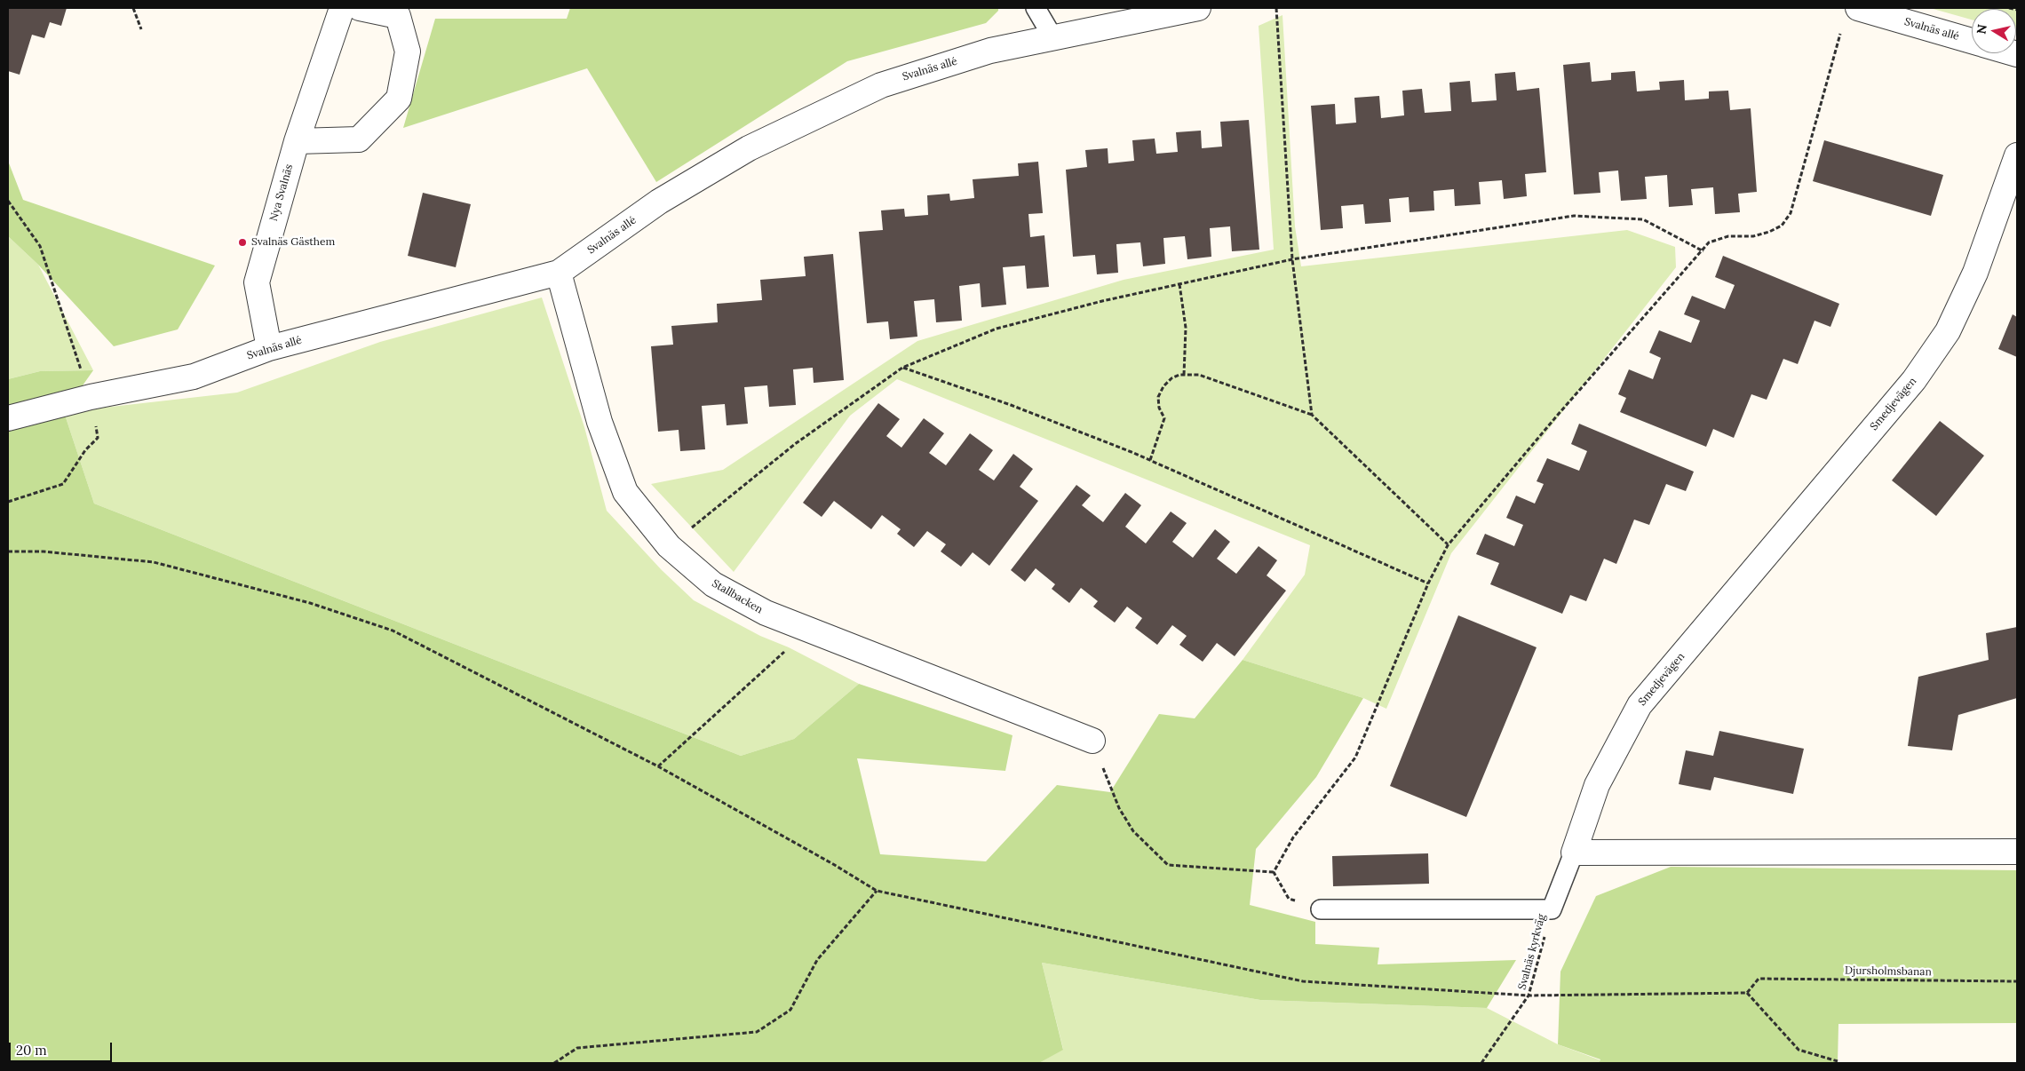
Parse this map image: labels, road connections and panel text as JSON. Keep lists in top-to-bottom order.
{
  "streets": {
    "street": [
      "Svalnäs allé",
      "Nya Svalnäs",
      "Smedjevägen",
      "Stallbacken"
    ],
    "path": ["Svalnäs kyrkväg", "Djursholmsbanan"]
  },
  "crossings": [
    ["Svalnäs allé", "Nya Svalnäs"],
    ["Svalnäs allé", "Stallbacken"]
  ],
  "places": ["Svalnäs Gästhem"],
  "scale_bar": "20 m",
  "north": "left"
}
